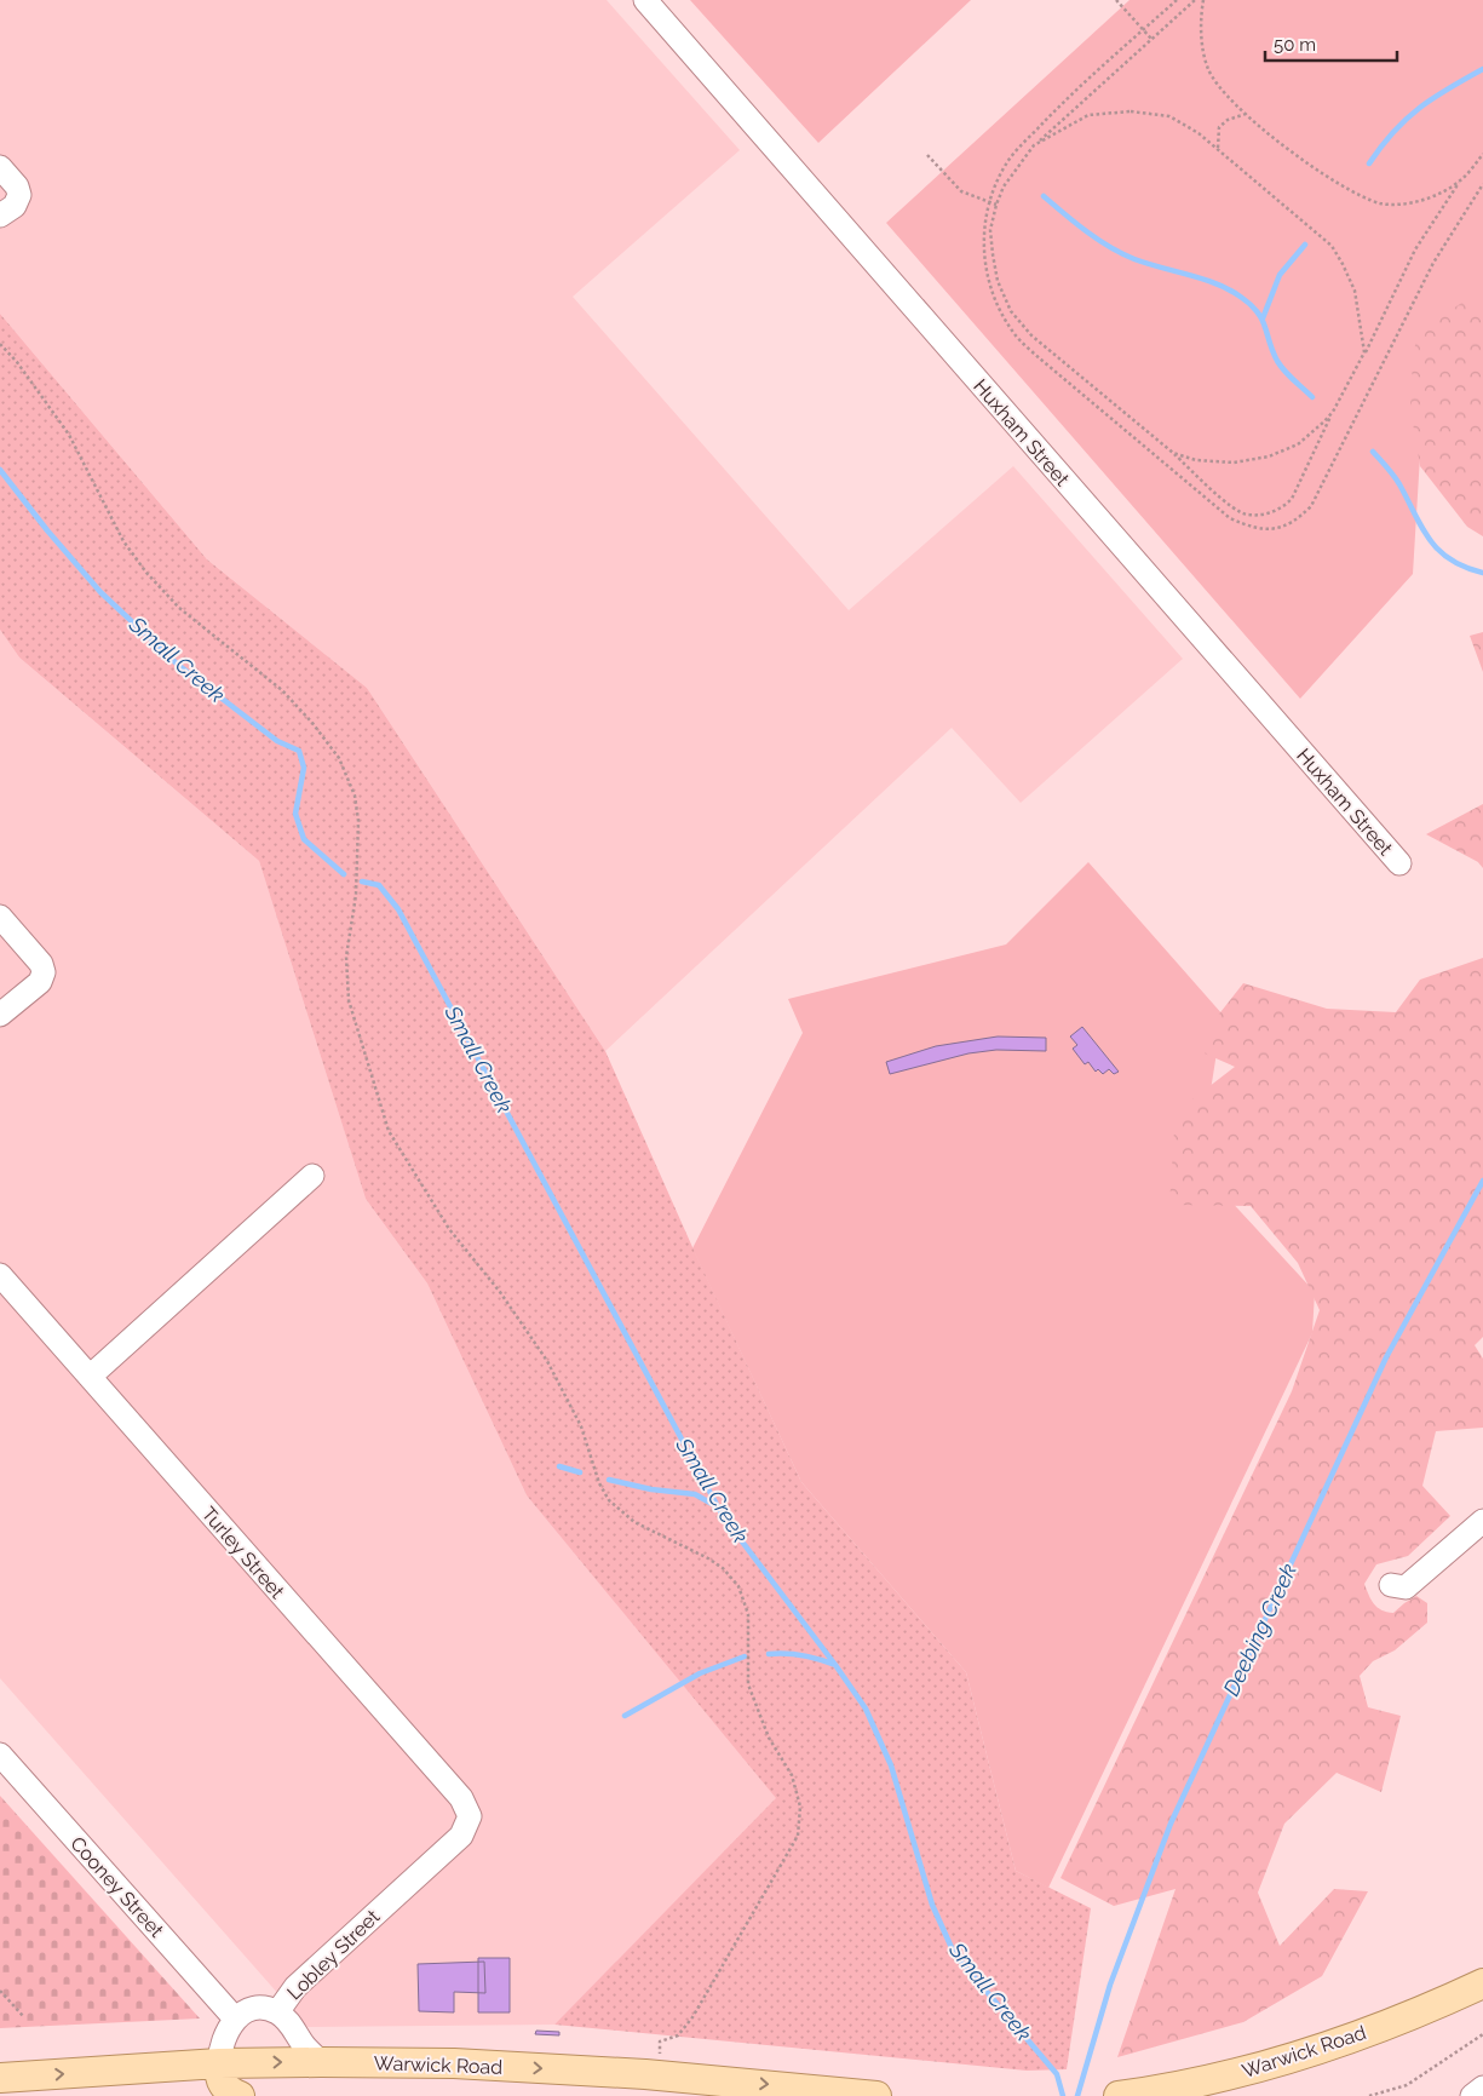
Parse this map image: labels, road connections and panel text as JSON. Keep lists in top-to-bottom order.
{
  "streets": {
    "main road": ["Warwick Road"],
    "street": [
      "Huxham Street",
      "Turley Street",
      "Cooney Street",
      "Lobley Street"
    ]
  },
  "crossings": [
    ["Turley Street", "Lobley Street"],
    ["Cooney Street", "Lobley Street"]
  ],
  "one_way": ["Warwick Road"],
  "water": ["Small Creek", "Deebing Creek"],
  "scale_bar": "50 m"
}
